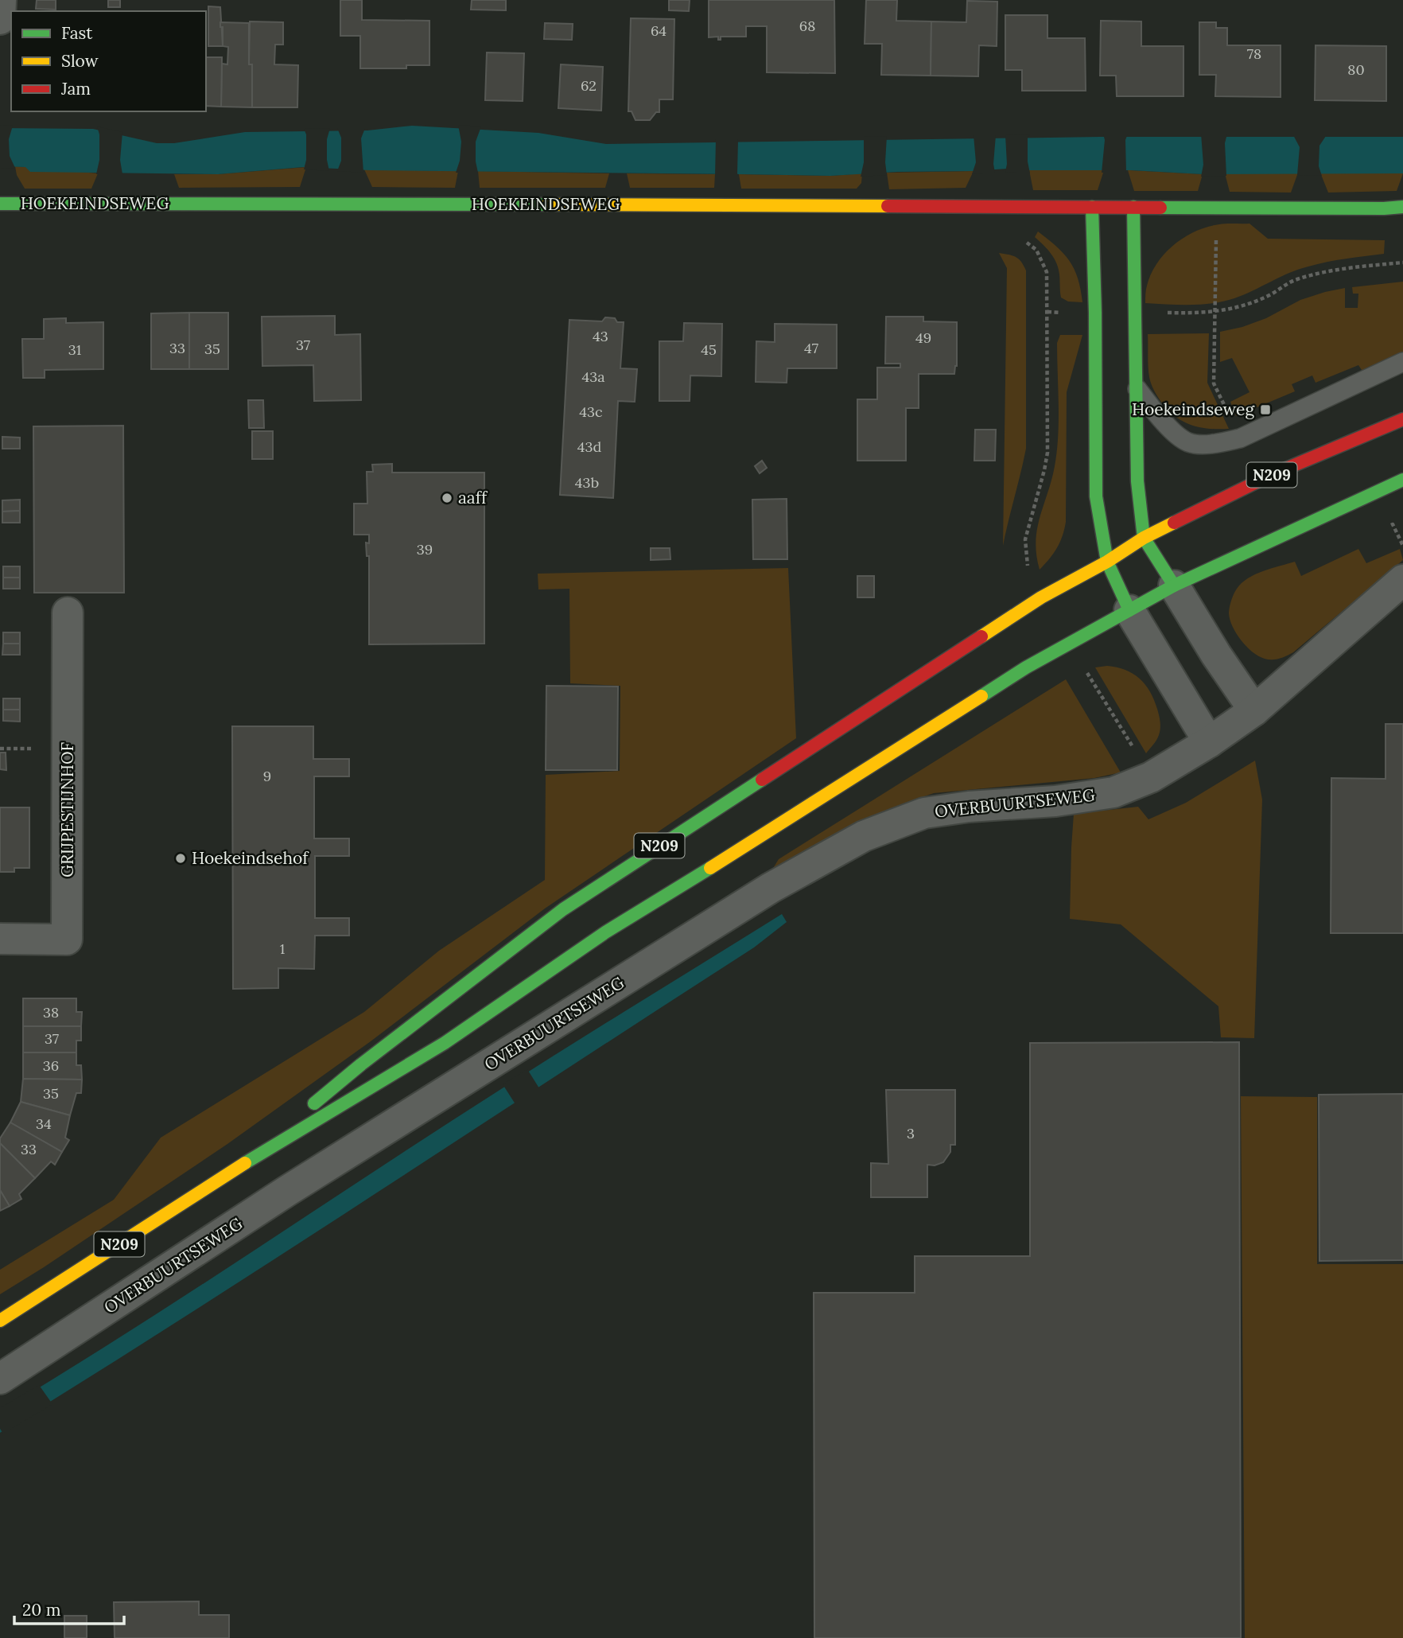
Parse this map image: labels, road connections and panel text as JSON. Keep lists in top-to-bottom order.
{
  "streets": {
    "main road": ["HOEKEINDSEWEG", "N209"],
    "street": ["OVERBUURTSEWEG", "GRIJPESTIJNHOF"]
  },
  "places": {
    "transit": ["Hoekeindseweg"],
    "other": ["aaff", "Hoekeindsehof"]
  },
  "house_numbers": [
    "68",
    "64",
    "78",
    "80",
    "62",
    "43",
    "49",
    "37",
    "33",
    "47",
    "35",
    "31",
    "45",
    "43a",
    "43c",
    "43d",
    "43b",
    "39",
    "9",
    "1",
    "38",
    "37",
    "36",
    "35",
    "34",
    "3",
    "33"
  ],
  "legend": ["Fast", "Slow", "Jam"],
  "scale_bar": "20 m"
}
